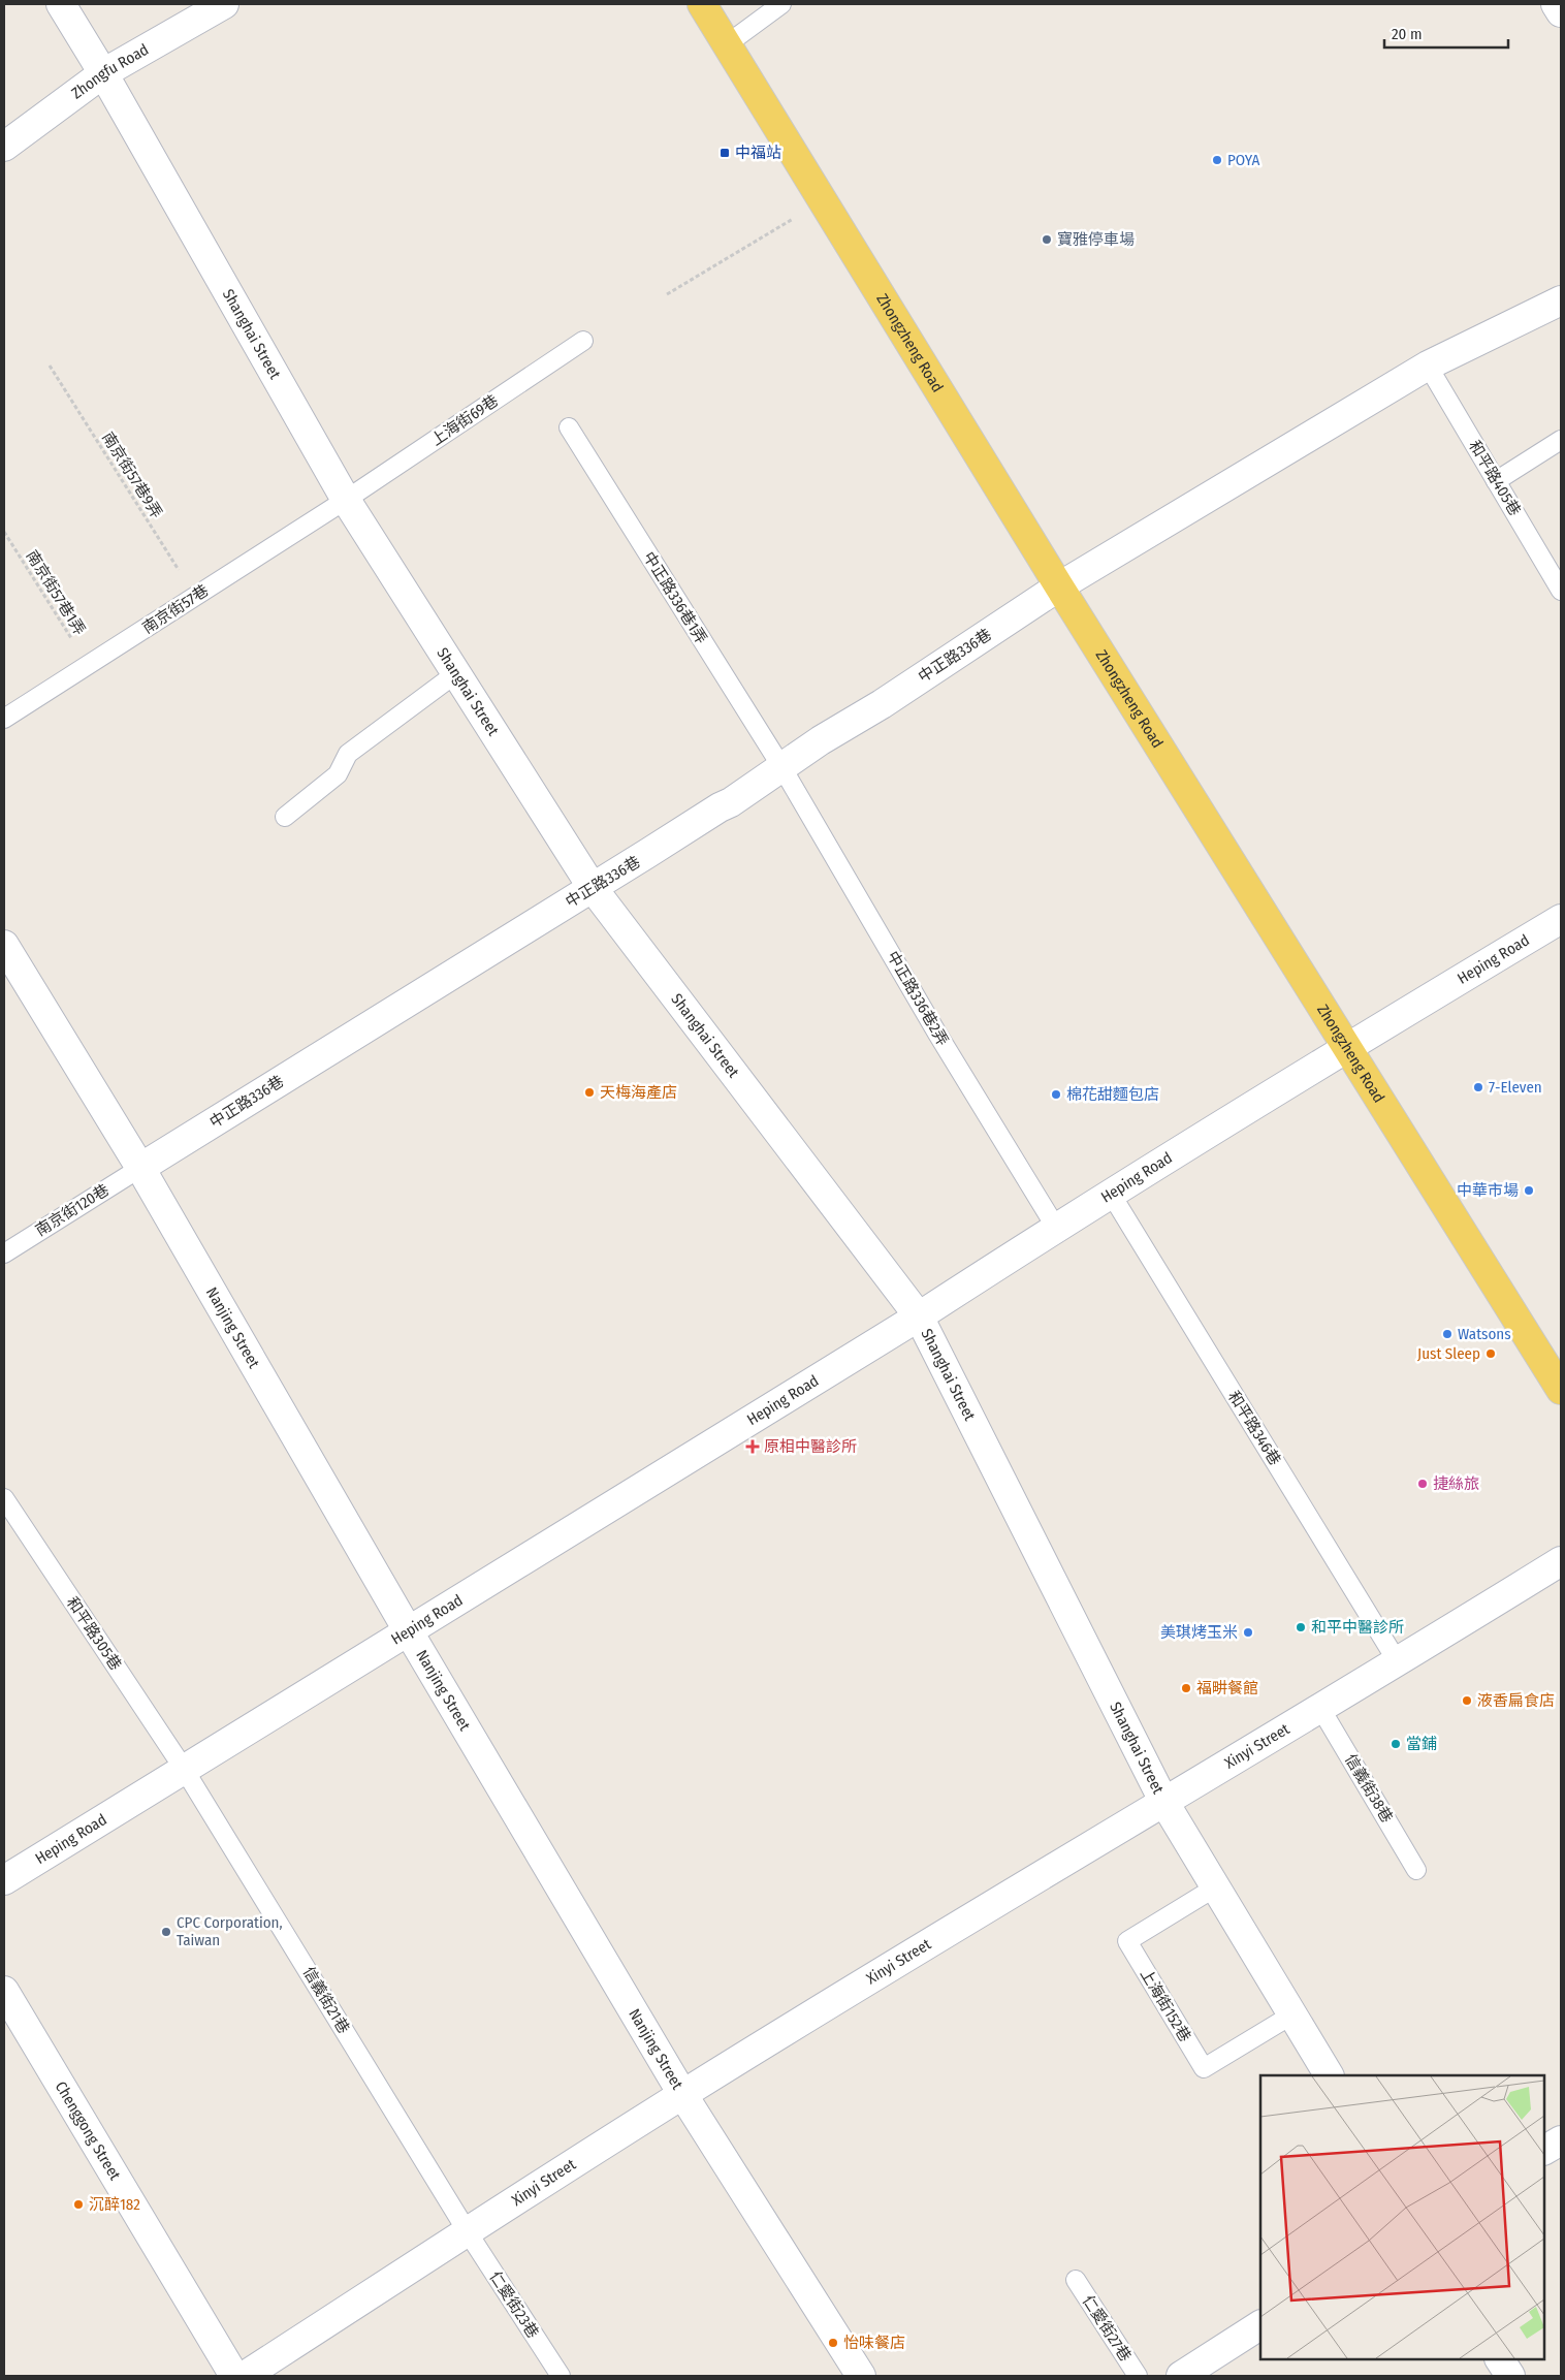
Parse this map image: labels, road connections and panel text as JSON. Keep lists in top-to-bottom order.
{
  "streets": {
    "main road": ["Zhongzheng Road"],
    "street": [
      "Zhongfu Road",
      "Shanghai Street",
      "中正路336巷",
      "Heping Road",
      "Nanjing Street",
      "Xinyi Street",
      "Chenggong Street"
    ],
    "lane": [
      "上海街69巷",
      "和平路405巷",
      "中正路336巷1弄",
      "南京街57巷",
      "中正路336巷2弄",
      "南京街120巷",
      "和平路346巷",
      "和平路305巷",
      "信義街38巷",
      "信義街21巷",
      "上海街152巷",
      "仁愛街23巷",
      "仁愛街27巷"
    ],
    "path": ["南京街57巷9弄", "南京街57巷1弄"]
  },
  "crossings": [
    ["Zhongfu Road", "Shanghai Street"],
    ["Shanghai Street", "上海街69巷"],
    ["Shanghai Street", "南京街57巷"],
    ["Shanghai Street", "中正路336巷"],
    ["Shanghai Street", "Heping Road"],
    ["Shanghai Street", "Xinyi Street"],
    ["Shanghai Street", "上海街152巷"],
    ["Zhongzheng Road", "中正路336巷"],
    ["Zhongzheng Road", "Heping Road"],
    ["上海街69巷", "南京街57巷"],
    ["南京街57巷9弄", "南京街57巷"],
    ["和平路405巷", "中正路336巷"],
    ["南京街57巷1弄", "南京街57巷"],
    ["中正路336巷1弄", "中正路336巷"],
    ["中正路336巷1弄", "中正路336巷2弄"],
    ["中正路336巷", "中正路336巷2弄"],
    ["中正路336巷", "南京街120巷"],
    ["中正路336巷", "Nanjing Street"],
    ["Heping Road", "中正路336巷2弄"],
    ["Heping Road", "Nanjing Street"],
    ["Heping Road", "和平路346巷"],
    ["Heping Road", "和平路305巷"],
    ["Heping Road", "信義街21巷"],
    ["南京街120巷", "Nanjing Street"],
    ["Nanjing Street", "Xinyi Street"],
    ["和平路346巷", "Xinyi Street"],
    ["和平路305巷", "信義街21巷"],
    ["Xinyi Street", "信義街38巷"],
    ["Xinyi Street", "信義街21巷"],
    ["Xinyi Street", "仁愛街23巷"],
    ["信義街21巷", "仁愛街23巷"]
  ],
  "places": {
    "transit": ["中福站"],
    "other": [
      "POYA",
      "寶雅停車場",
      "7-Eleven",
      "天梅海產店",
      "棉花甜麵包店",
      "中華市場",
      "Watsons",
      "Just Sleep",
      "捷絲旅",
      "和平中醫診所",
      "美琪烤玉米",
      "福畊餐館",
      "液香扁食店",
      "當鋪",
      "CPC Corporation, Taiwan",
      "沉醉182",
      "怡味餐店"
    ],
    "health": ["原相中醫診所"]
  },
  "scale_bar": "20 m"
}
